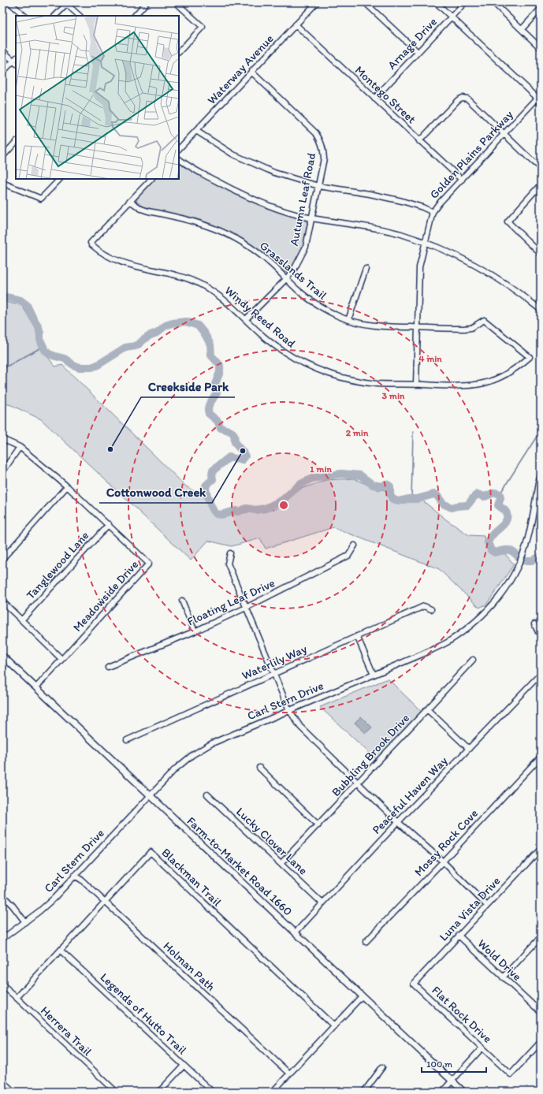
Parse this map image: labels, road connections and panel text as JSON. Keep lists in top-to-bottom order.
{
  "streets": {
    "main road": ["Farm-to-Market Road 1660"],
    "street": [
      "Arnage Drive",
      "Waterway Avenue",
      "Montego Street",
      "Golden Plains Parkway",
      "Autumn Leaf Road",
      "Grasslands Trail",
      "Windy Reed Road",
      "Tanglewood Lane",
      "Meadowside Drive",
      "Floating Leaf Drive",
      "Waterlily Way",
      "Carl Stern Drive",
      "Bubbling Brook Drive",
      "Peaceful Haven Way",
      "Lucky Clover Lane",
      "Mossy Rock Cove",
      "Blackman Trail",
      "Luna Vista Drive",
      "Wold Drive",
      "Holman Path",
      "Legends of Hutto Trail",
      "Flat Rock Drive",
      "Herrera Trail"
    ]
  },
  "crossings": [
    ["Arnage Drive", "Montego Street"],
    ["Waterway Avenue", "Montego Street"],
    ["Waterway Avenue", "Autumn Leaf Road"],
    ["Montego Street", "Golden Plains Parkway"],
    ["Golden Plains Parkway", "Grasslands Trail"],
    ["Golden Plains Parkway", "Windy Reed Road"],
    ["Autumn Leaf Road", "Grasslands Trail"],
    ["Autumn Leaf Road", "Windy Reed Road"],
    ["Grasslands Trail", "Windy Reed Road"],
    ["Tanglewood Lane", "Meadowside Drive"],
    ["Meadowside Drive", "Farm-to-Market Road 1660"],
    ["Carl Stern Drive", "Farm-to-Market Road 1660"],
    ["Carl Stern Drive", "Holman Path"],
    ["Bubbling Brook Drive", "Lucky Clover Lane"],
    ["Peaceful Haven Way", "Lucky Clover Lane"],
    ["Peaceful Haven Way", "Farm-to-Market Road 1660"],
    ["Blackman Trail", "Holman Path"],
    ["Blackman Trail", "Legends of Hutto Trail"],
    ["Blackman Trail", "Herrera Trail"],
    ["Luna Vista Drive", "Wold Drive"],
    ["Luna Vista Drive", "Flat Rock Drive"]
  ],
  "places": ["Creekside Park", "Cottonwood Creek"],
  "scale_bar": "100 m",
  "rings": [
    "4 min",
    "3 min",
    "2 min",
    "1 min"
  ]
}
